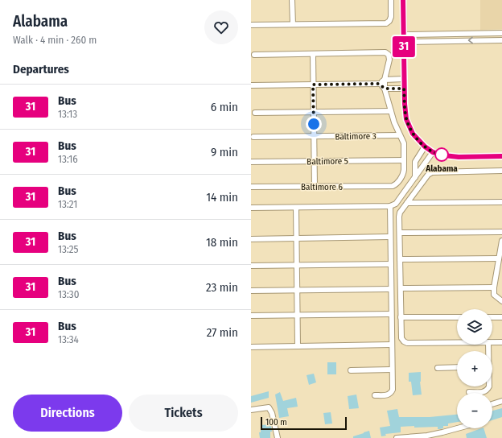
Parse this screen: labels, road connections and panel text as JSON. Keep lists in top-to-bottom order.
{
  "streets": {
    "street": ["Baltimore 3", "Baltimore 5", "Baltimore 6"]
  },
  "crossings": [
    ["Baltimore 5", "Baltimore 6"]
  ],
  "places": ["Alabama"],
  "lines": ["bus line 31"],
  "scale_bar": "100 m",
  "page": {
    "heading": [
      ["Alabama", "Walk · 4 min · 260 m"],
      "Departures"
    ],
    "on_map": "31",
    "list": [
      {
        "mark": "31",
        "name": "Bus",
        "note": "13:13",
        "value": "6 min"
      },
      {
        "mark": "31",
        "name": "Bus",
        "note": "13:16",
        "value": "9 min"
      },
      {
        "mark": "31",
        "name": "Bus",
        "note": "13:21",
        "value": "14 min"
      },
      {
        "mark": "31",
        "name": "Bus",
        "note": "13:25",
        "value": "18 min"
      },
      {
        "mark": "31",
        "name": "Bus",
        "note": "13:30",
        "value": "23 min"
      },
      {
        "mark": "31",
        "name": "Bus",
        "note": "13:34",
        "value": "27 min"
      }
    ],
    "map_buttons": ["+", "−"],
    "buttons": ["Directions", "Tickets"],
    "scale": "100 m"
  }
}
